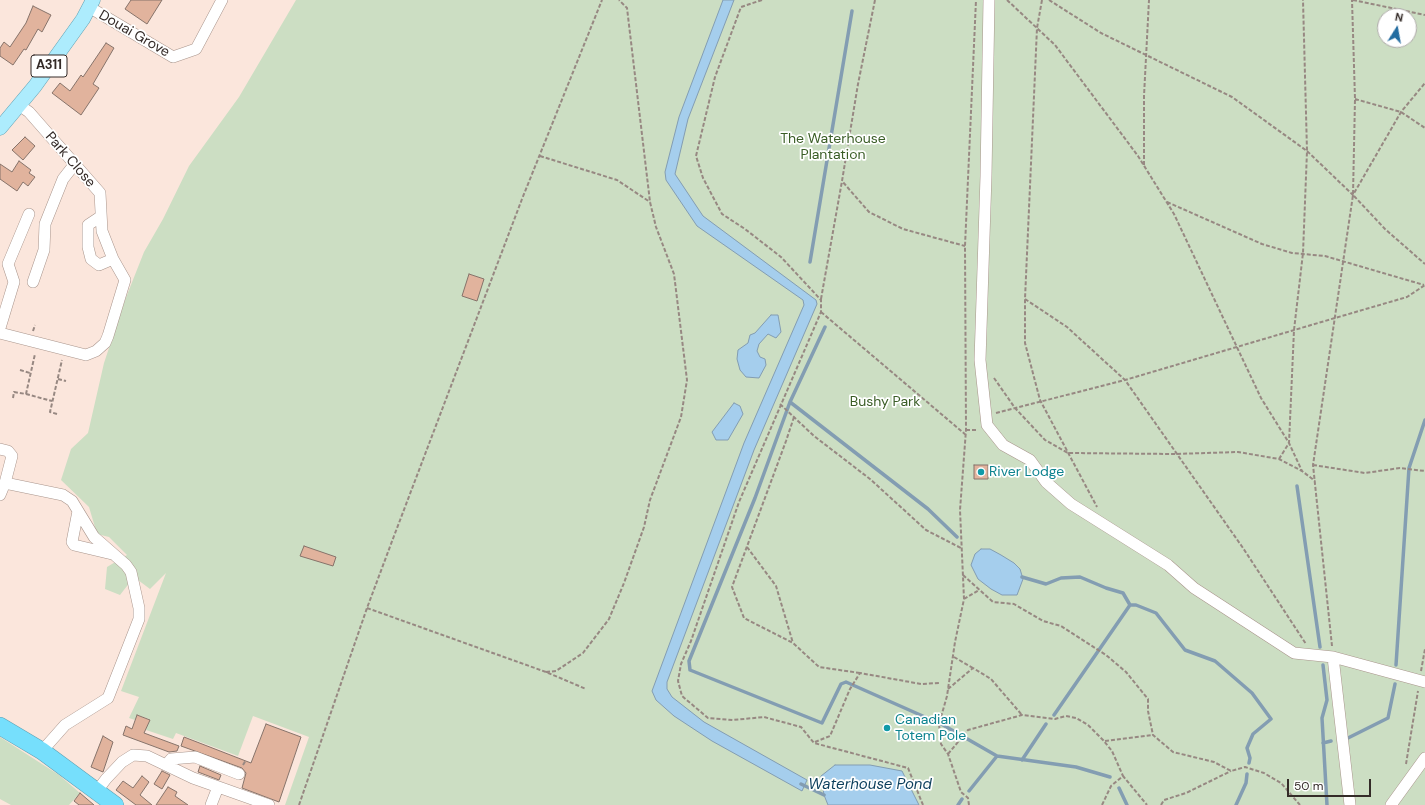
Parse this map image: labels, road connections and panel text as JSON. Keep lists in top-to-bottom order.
{
  "streets": {
    "main road": ["A311"],
    "street": ["Douai Grove", "Park Close"]
  },
  "crossings": [
    ["Douai Grove", "A311"],
    ["A311", "Park Close"]
  ],
  "water": ["Waterhouse Pond"],
  "parks": ["The Waterhouse Plantation", "Bushy Park"],
  "places": ["River Lodge", "Canadian Totem Pole"],
  "scale_bar": "50 m",
  "north": "top"
}
